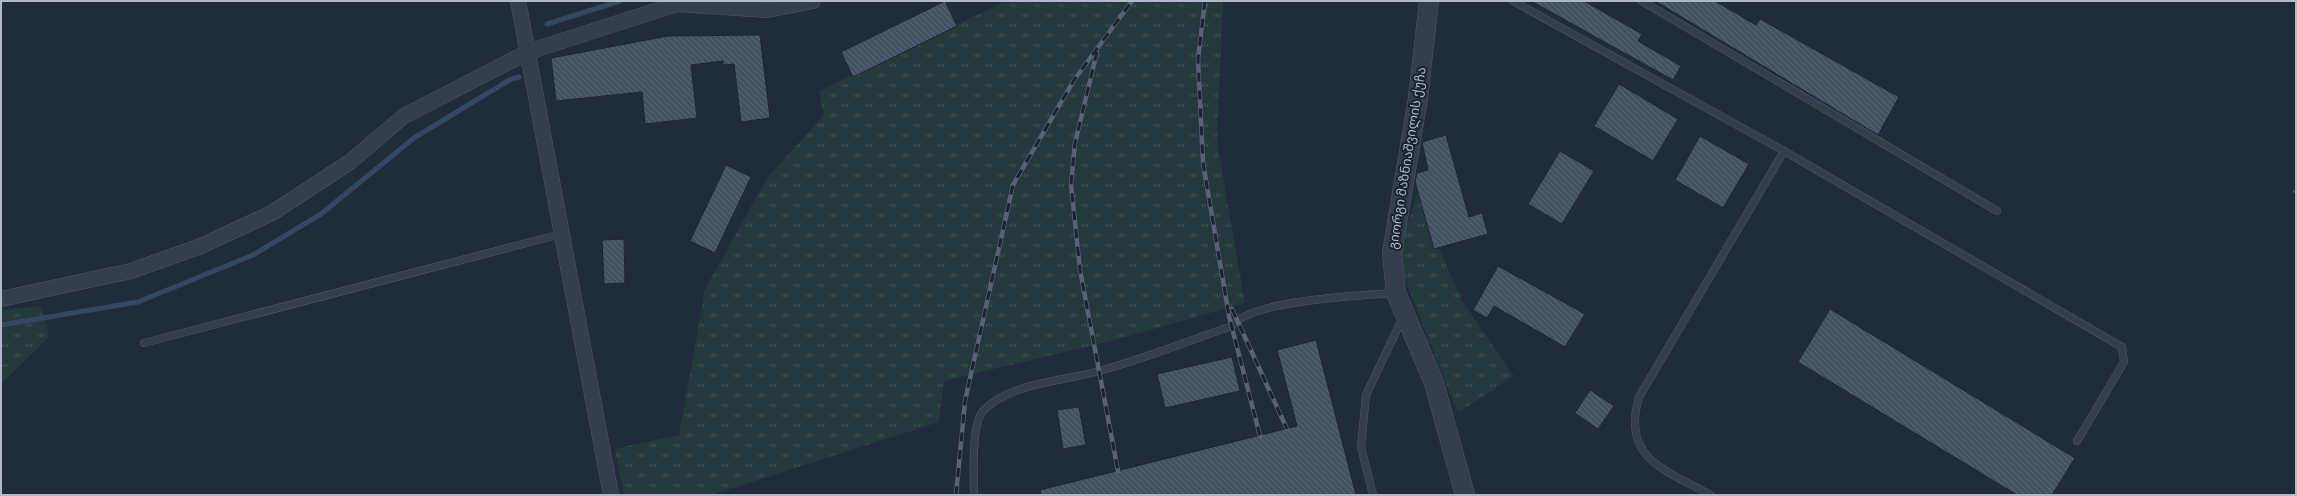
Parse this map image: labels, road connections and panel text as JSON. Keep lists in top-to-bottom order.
{
  "streets": {
    "street": ["გიორგი მაზნიაშვილის ქუჩა"]
  }
}
